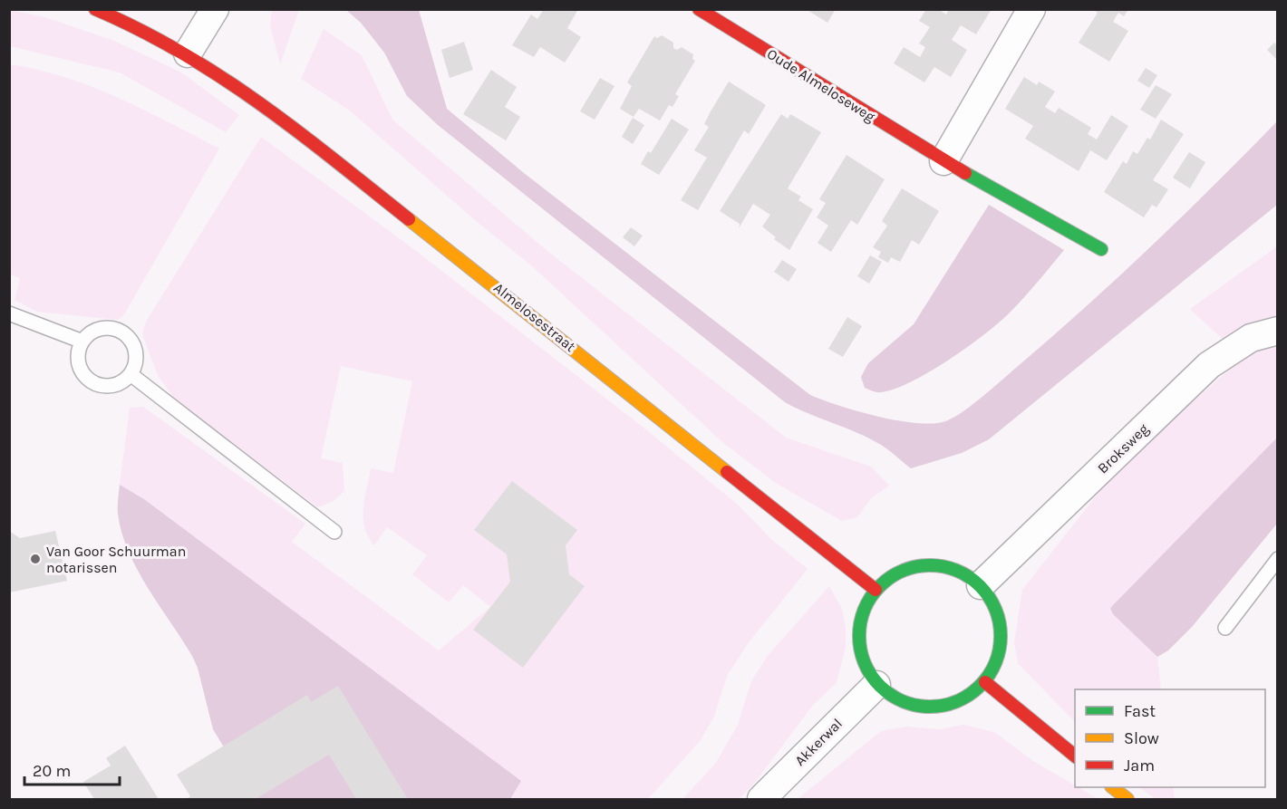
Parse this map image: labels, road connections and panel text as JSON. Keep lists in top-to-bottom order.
{
  "streets": {
    "street": [
      "Oude Almeloseweg",
      "Almelosestraat",
      "Broksweg",
      "Akkerwal"
    ]
  },
  "crossings": [
    ["Almelosestraat", "Broksweg"],
    ["Almelosestraat", "Akkerwal"],
    ["Broksweg", "Akkerwal"]
  ],
  "places": ["Van Goor Schuurman notarissen"],
  "legend": ["Fast", "Slow", "Jam"],
  "scale_bar": "20 m"
}
